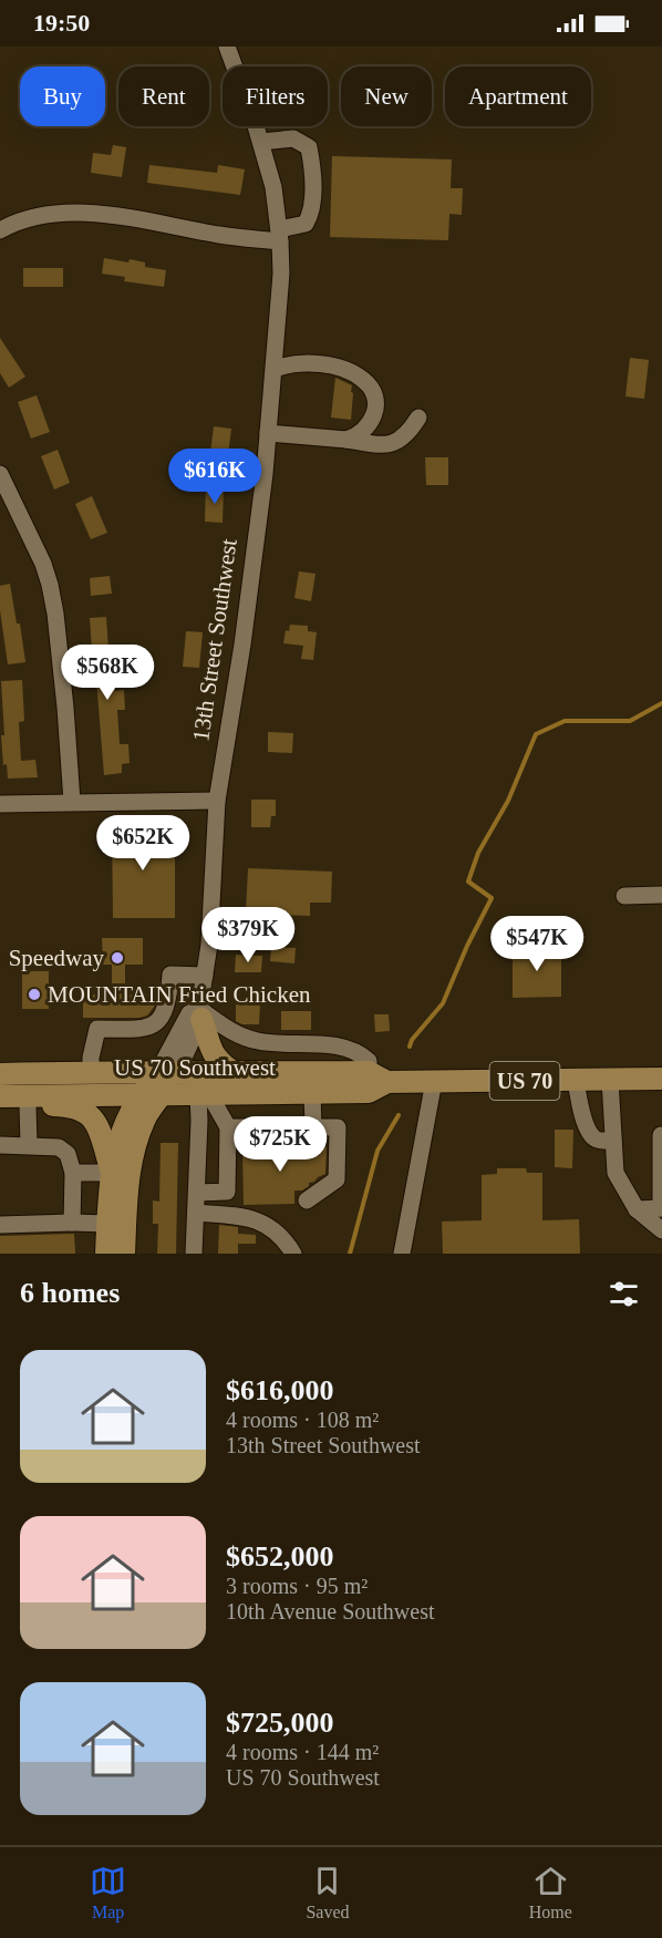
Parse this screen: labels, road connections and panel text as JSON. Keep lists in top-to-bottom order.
{
  "streets": {
    "main road": ["13th Street Southwest", "US 70 Southwest", "US 70"]
  },
  "crossings": [
    ["13th Street Southwest", "US 70 Southwest"]
  ],
  "places": ["Speedway", "MOUNTAIN Fried Chicken"],
  "page": {
    "status": "19:50",
    "chip": [
      "Buy",
      "Rent",
      "Filters",
      "New",
      "Apartment"
    ],
    "price": [
      "$616K",
      "$568K",
      "$652K",
      "$379K",
      "$547K",
      "$725K"
    ],
    "heading": "6 homes",
    "list": [
      {
        "name": "$616,000",
        "note": "4 rooms · 108 m² · 13th Street Southwest"
      },
      {
        "name": "$652,000",
        "note": "3 rooms · 95 m² · 10th Avenue Southwest"
      },
      {
        "name": "$725,000",
        "note": "4 rooms · 144 m² · US 70 Southwest"
      }
    ],
    "tabs": ["Map", "Saved", "Home"]
  }
}
